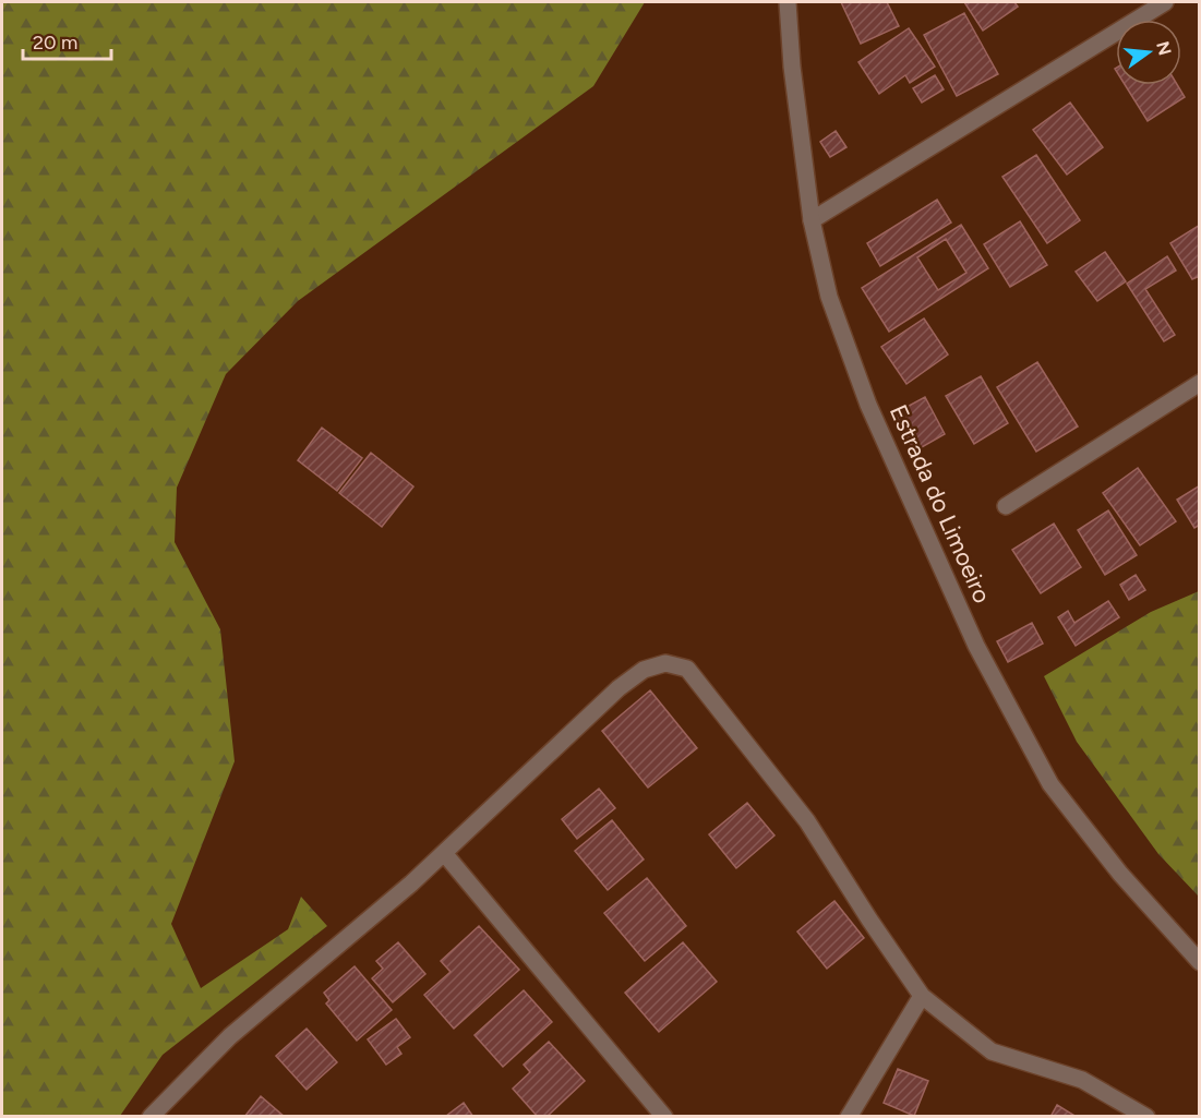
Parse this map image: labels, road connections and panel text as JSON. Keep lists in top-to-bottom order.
{
  "streets": {
    "street": ["Estrada do Limoeiro"]
  },
  "scale_bar": "20 m",
  "north": "right"
}
